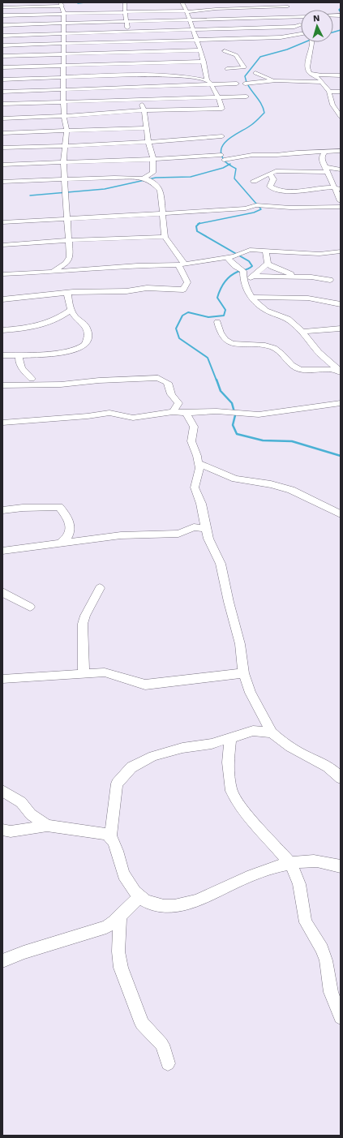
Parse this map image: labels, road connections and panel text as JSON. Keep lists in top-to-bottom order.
{
  "north": "top"
}
